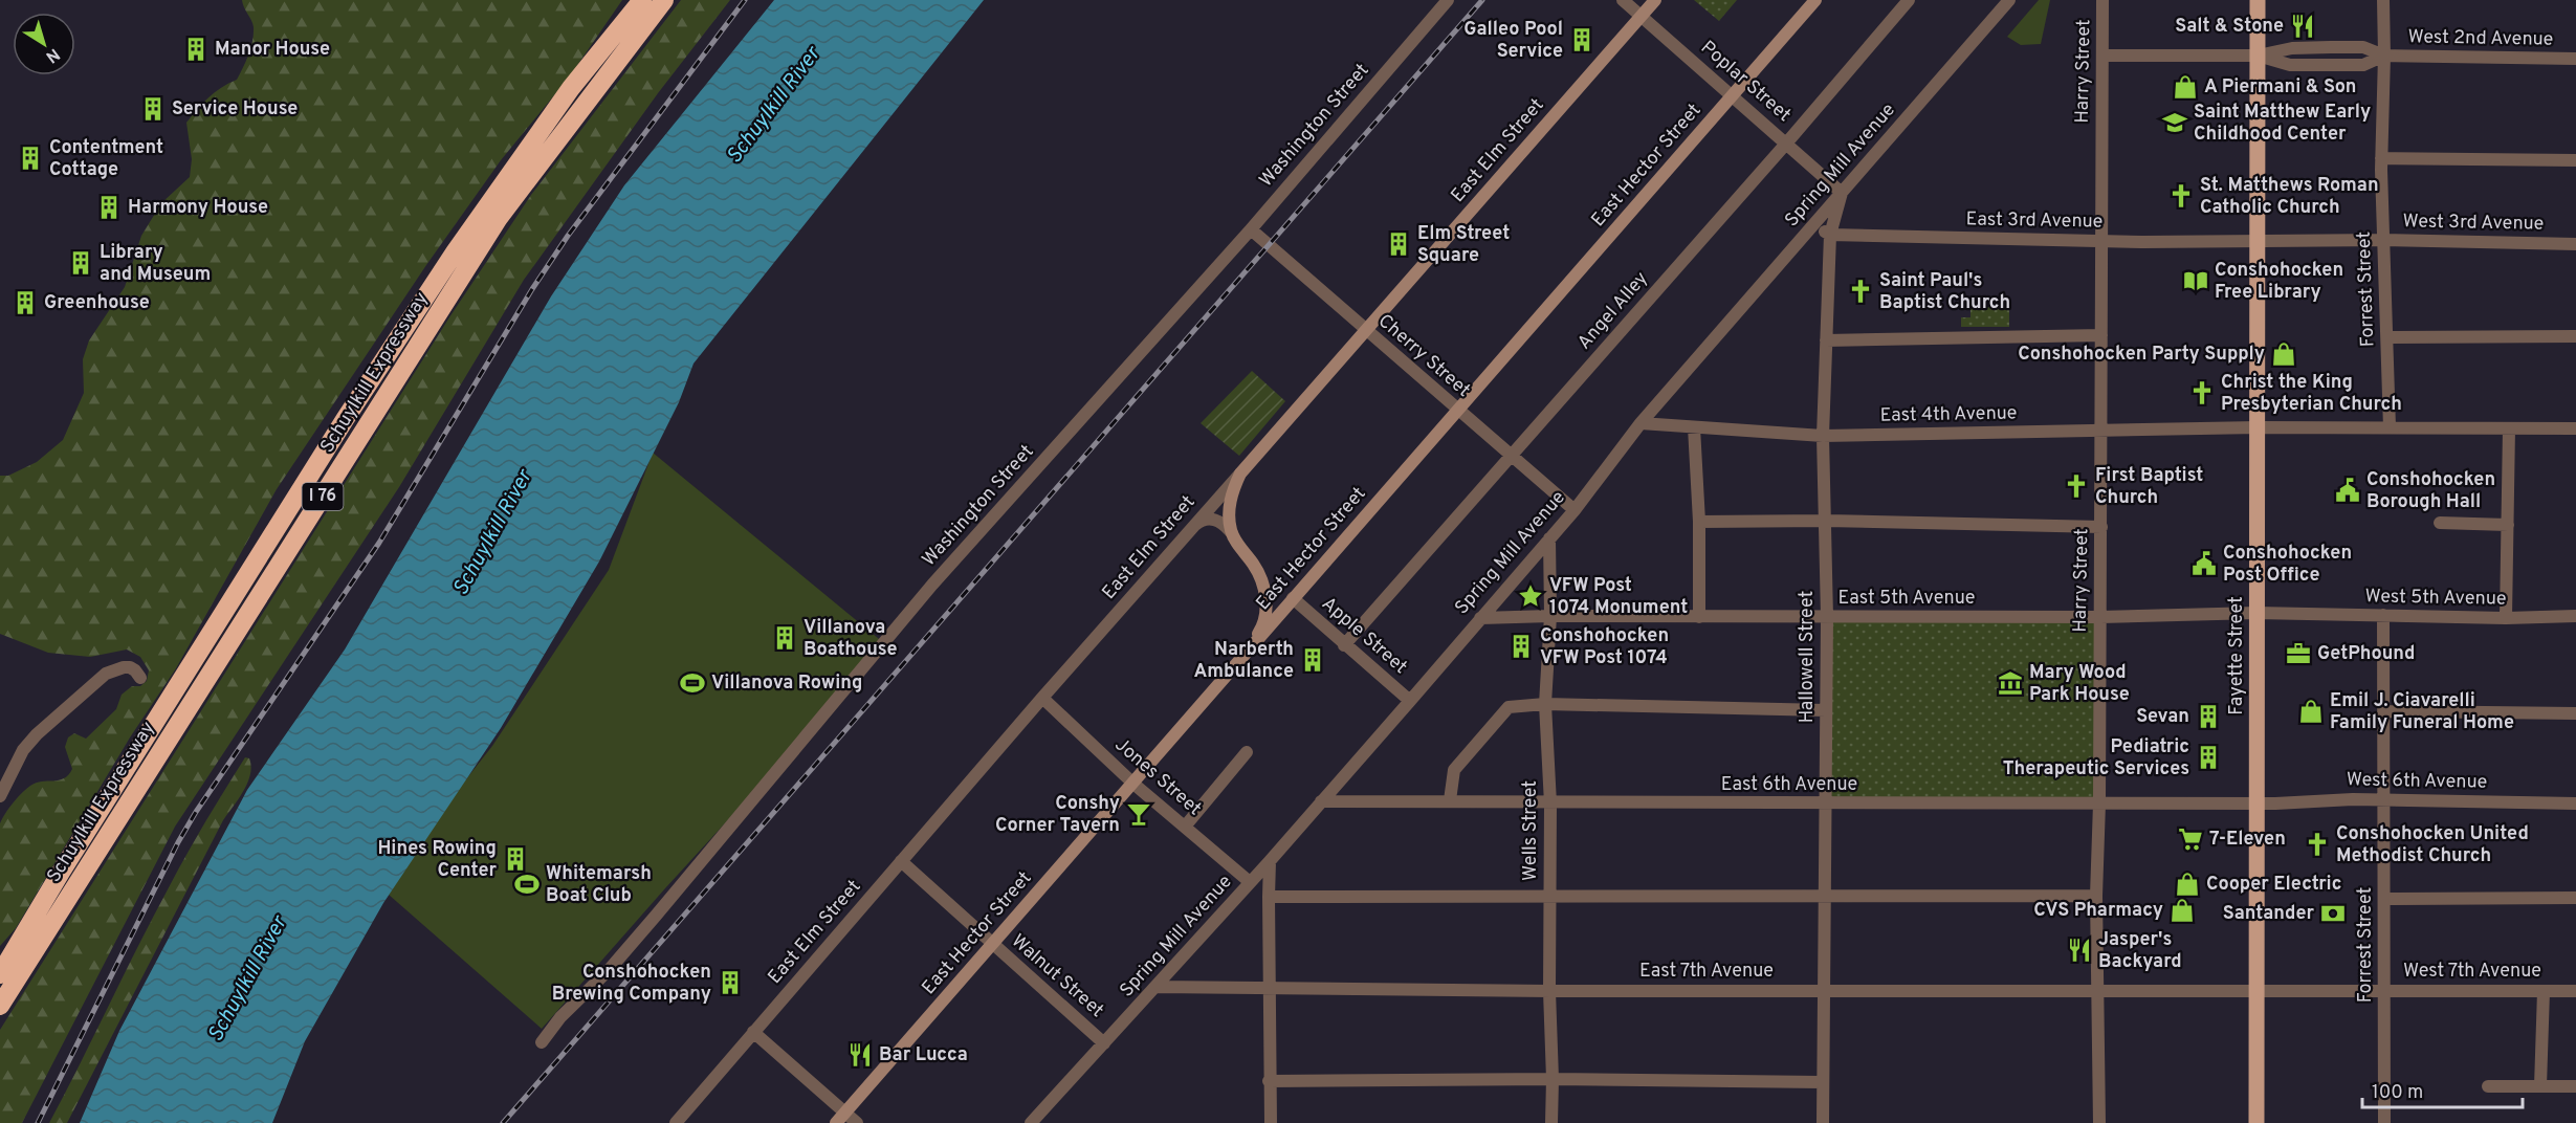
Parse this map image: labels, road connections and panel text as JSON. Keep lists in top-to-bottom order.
{
  "streets": {
    "highway": ["Schuylkill Expressway", "I 76"],
    "main road": ["East Elm Street", "East Hector Street", "Fayette Street"],
    "street": [
      "West 2nd Avenue",
      "Harry Street",
      "Poplar Street",
      "Washington Street",
      "Spring Mill Avenue",
      "East 3rd Avenue",
      "West 3rd Avenue",
      "Forrest Street",
      "Angel Alley",
      "Cherry Street",
      "East 4th Avenue",
      "East 5th Avenue",
      "West 5th Avenue",
      "Apple Street",
      "Hallowell Street",
      "Jones Street",
      "West 6th Avenue",
      "East 6th Avenue",
      "Wells Street",
      "East 7th Avenue",
      "West 7th Avenue",
      "Walnut Street"
    ]
  },
  "crossings": [
    ["West 2nd Avenue", "Forrest Street"],
    ["West 2nd Avenue", "Fayette Street"],
    ["Harry Street", "East 3rd Avenue"],
    ["Harry Street", "East 4th Avenue"],
    ["Harry Street", "East 5th Avenue"],
    ["Harry Street", "East 6th Avenue"],
    ["Harry Street", "East 7th Avenue"],
    ["Poplar Street", "East Elm Street"],
    ["Poplar Street", "East Hector Street"],
    ["Poplar Street", "Spring Mill Avenue"],
    ["Poplar Street", "Angel Alley"],
    ["Poplar Street", "Hallowell Street"],
    ["Washington Street", "Cherry Street"],
    ["East Elm Street", "Cherry Street"],
    ["East Elm Street", "Jones Street"],
    ["East Elm Street", "Walnut Street"],
    ["East Hector Street", "Cherry Street"],
    ["East Hector Street", "Apple Street"],
    ["East Hector Street", "Jones Street"],
    ["East Hector Street", "Walnut Street"],
    ["Spring Mill Avenue", "Cherry Street"],
    ["Spring Mill Avenue", "East 4th Avenue"],
    ["Spring Mill Avenue", "East 5th Avenue"],
    ["Spring Mill Avenue", "Apple Street"],
    ["Spring Mill Avenue", "Hallowell Street"],
    ["Spring Mill Avenue", "Jones Street"],
    ["Spring Mill Avenue", "East 6th Avenue"],
    ["Spring Mill Avenue", "Wells Street"],
    ["Spring Mill Avenue", "East 7th Avenue"],
    ["Spring Mill Avenue", "Walnut Street"],
    ["East 3rd Avenue", "West 3rd Avenue"],
    ["East 3rd Avenue", "Fayette Street"],
    ["East 3rd Avenue", "Hallowell Street"],
    ["West 3rd Avenue", "Forrest Street"],
    ["West 3rd Avenue", "Fayette Street"],
    ["Forrest Street", "East 4th Avenue"],
    ["Forrest Street", "West 5th Avenue"],
    ["Forrest Street", "West 6th Avenue"],
    ["Forrest Street", "West 7th Avenue"],
    ["Angel Alley", "Cherry Street"],
    ["Angel Alley", "Apple Street"],
    ["East 4th Avenue", "Fayette Street"],
    ["East 4th Avenue", "Hallowell Street"],
    ["East 5th Avenue", "West 5th Avenue"],
    ["East 5th Avenue", "Fayette Street"],
    ["East 5th Avenue", "Hallowell Street"],
    ["East 5th Avenue", "Wells Street"],
    ["West 5th Avenue", "Fayette Street"],
    ["Fayette Street", "West 6th Avenue"],
    ["Fayette Street", "East 6th Avenue"],
    ["Fayette Street", "East 7th Avenue"],
    ["Fayette Street", "West 7th Avenue"],
    ["Hallowell Street", "East 6th Avenue"],
    ["Hallowell Street", "East 7th Avenue"],
    ["West 6th Avenue", "East 6th Avenue"],
    ["East 6th Avenue", "Wells Street"],
    ["Wells Street", "East 7th Avenue"],
    ["East 7th Avenue", "West 7th Avenue"]
  ],
  "water": ["Schuylkill River"],
  "places": {
    "restaurant": ["Salt & Stone", "Jasper's Backyard", "Bar Lucca"],
    "building": [
      "Galleo Pool Service",
      "Manor House",
      "Service House",
      "Contentment Cottage",
      "Harmony House",
      "Elm Street Square",
      "Library and Museum",
      "Greenhouse",
      "Villanova Boathouse",
      "Conshohocken VFW Post 1074",
      "Narberth Ambulance",
      "Sevan",
      "Pediatric Therapeutic Services",
      "Hines Rowing Center",
      "Conshohocken Brewing Company"
    ],
    "shop": [
      "A Piermani & Son",
      "Conshohocken Party Supply",
      "Emil J. Ciavarelli Family Funeral Home",
      "Cooper Electric",
      "CVS Pharmacy"
    ],
    "school or university": ["Saint Matthew Early Childhood Center"],
    "church": [
      "St. Matthews Roman Catholic Church",
      "Saint Paul's Baptist Church",
      "Christ the King Presbyterian Church",
      "First Baptist Church",
      "Conshohocken United Methodist Church"
    ],
    "library": ["Conshohocken Free Library"],
    "public building": ["Conshohocken Borough Hall", "Conshohocken Post Office"],
    "place": ["VFW Post 1074 Monument"],
    "office": ["GetPhound"],
    "sports": ["Villanova Rowing", "Whitemarsh Boat Club"],
    "museum": ["Mary Wood Park House"],
    "bar": ["Conshy Corner Tavern"],
    "supermarket": ["7-Eleven"],
    "bank": ["Santander"]
  },
  "scale_bar": "100 m",
  "north": "bottom right"
}
